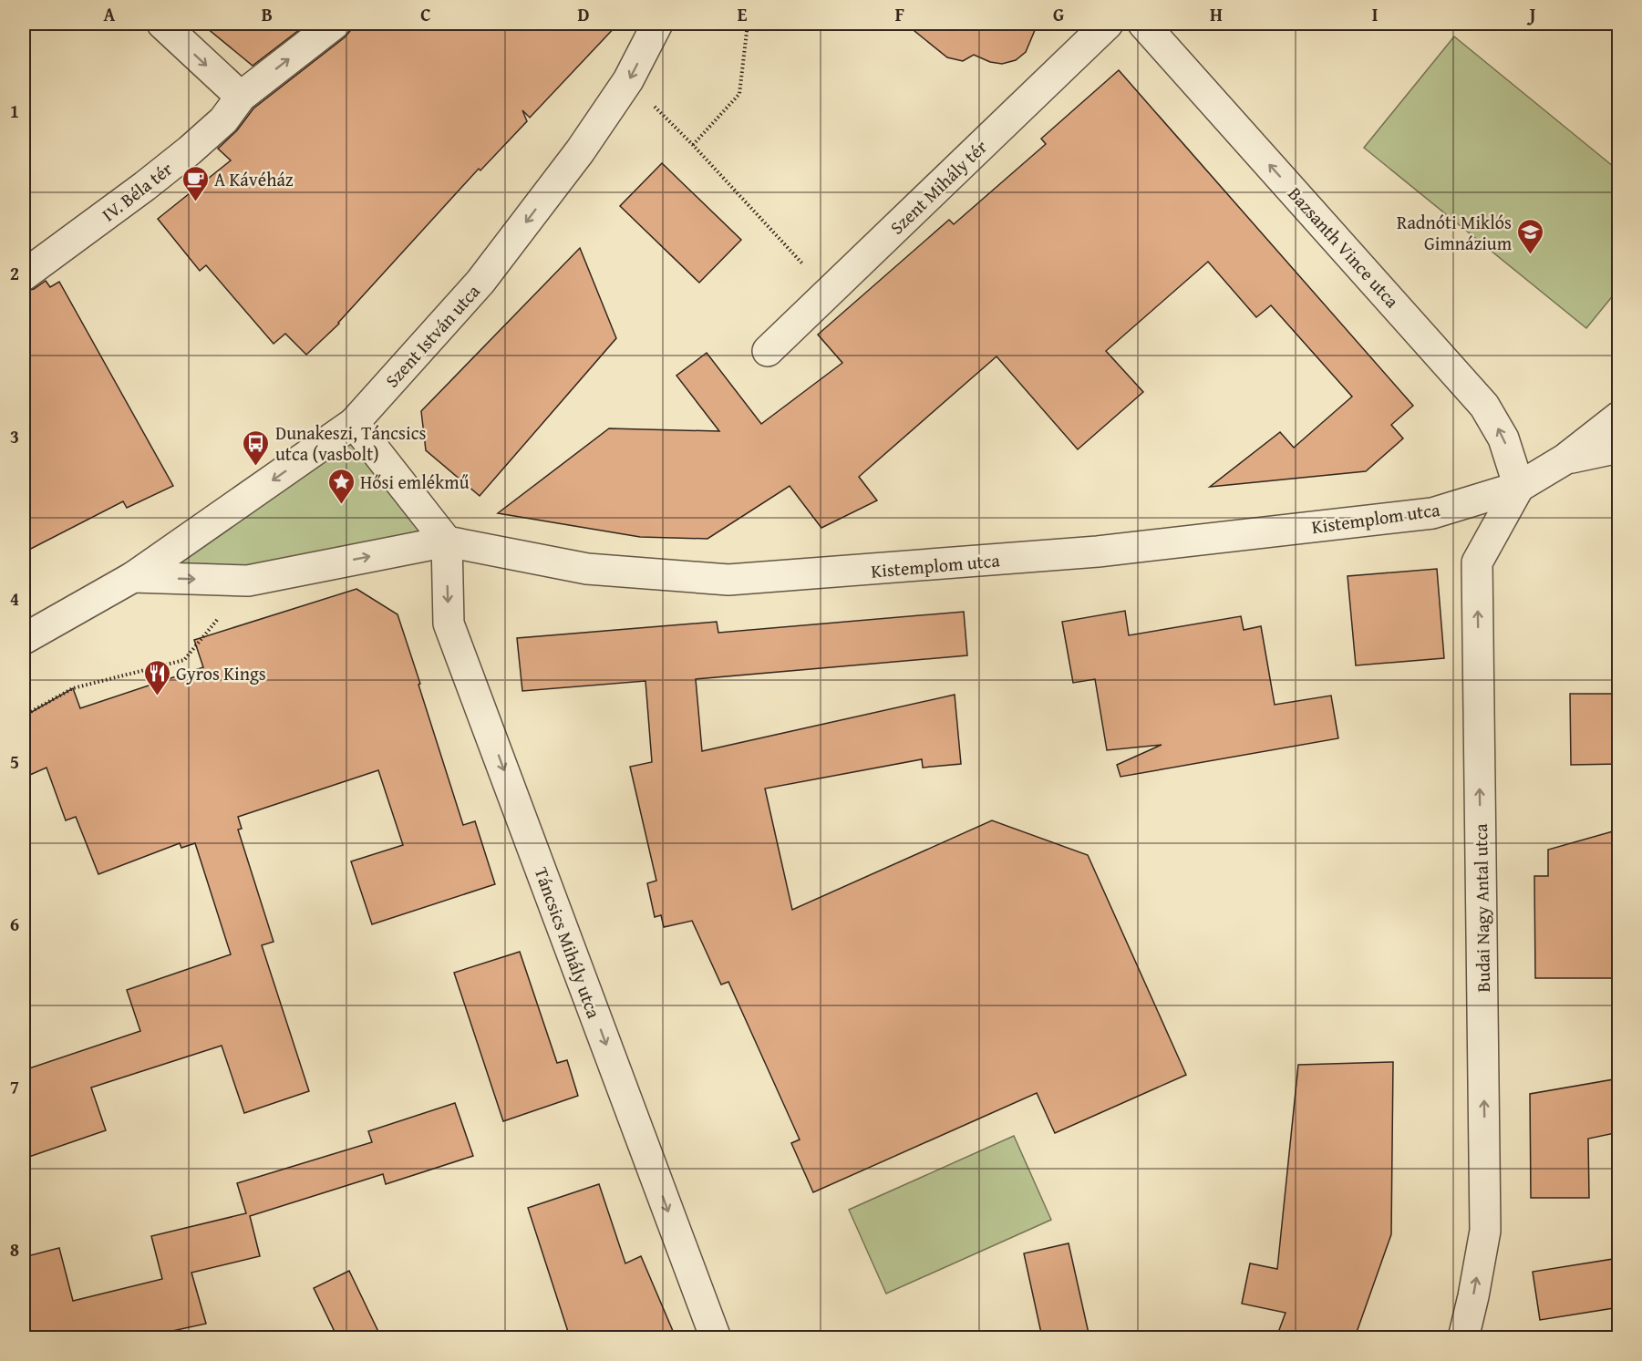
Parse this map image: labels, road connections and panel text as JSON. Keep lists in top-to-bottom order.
{
  "streets": {
    "street": [
      "Szent Mihály tér",
      "IV. Béla tér",
      "Bazsanth Vince utca",
      "Szent István utca",
      "Kistemplom utca",
      "Budai Nagy Antal utca",
      "Táncsics Mihály utca"
    ]
  },
  "crossings": [
    ["Bazsanth Vince utca", "Kistemplom utca"],
    ["Bazsanth Vince utca", "Budai Nagy Antal utca"],
    ["Kistemplom utca", "Budai Nagy Antal utca"],
    ["Kistemplom utca", "Táncsics Mihály utca"]
  ],
  "one_way": [
    "Bazsanth Vince utca",
    "Szent István utca",
    "Budai Nagy Antal utca",
    "Táncsics Mihály utca"
  ],
  "places": {
    "cafe": ["A Kávéház"],
    "school or university": ["Radnóti Miklós Gimnázium"],
    "bus stop": ["Dunakeszi, Táncsics utca (vasbolt)"],
    "place": ["Hősi emlékmű"],
    "restaurant": ["Gyros Kings"]
  },
  "grid": {
    "columns": [
      "A",
      "B",
      "C",
      "D",
      "E",
      "F",
      "G",
      "H",
      "I",
      "J"
    ],
    "rows": [
      "1",
      "2",
      "3",
      "4",
      "5",
      "6",
      "7",
      "8"
    ]
  }
}
